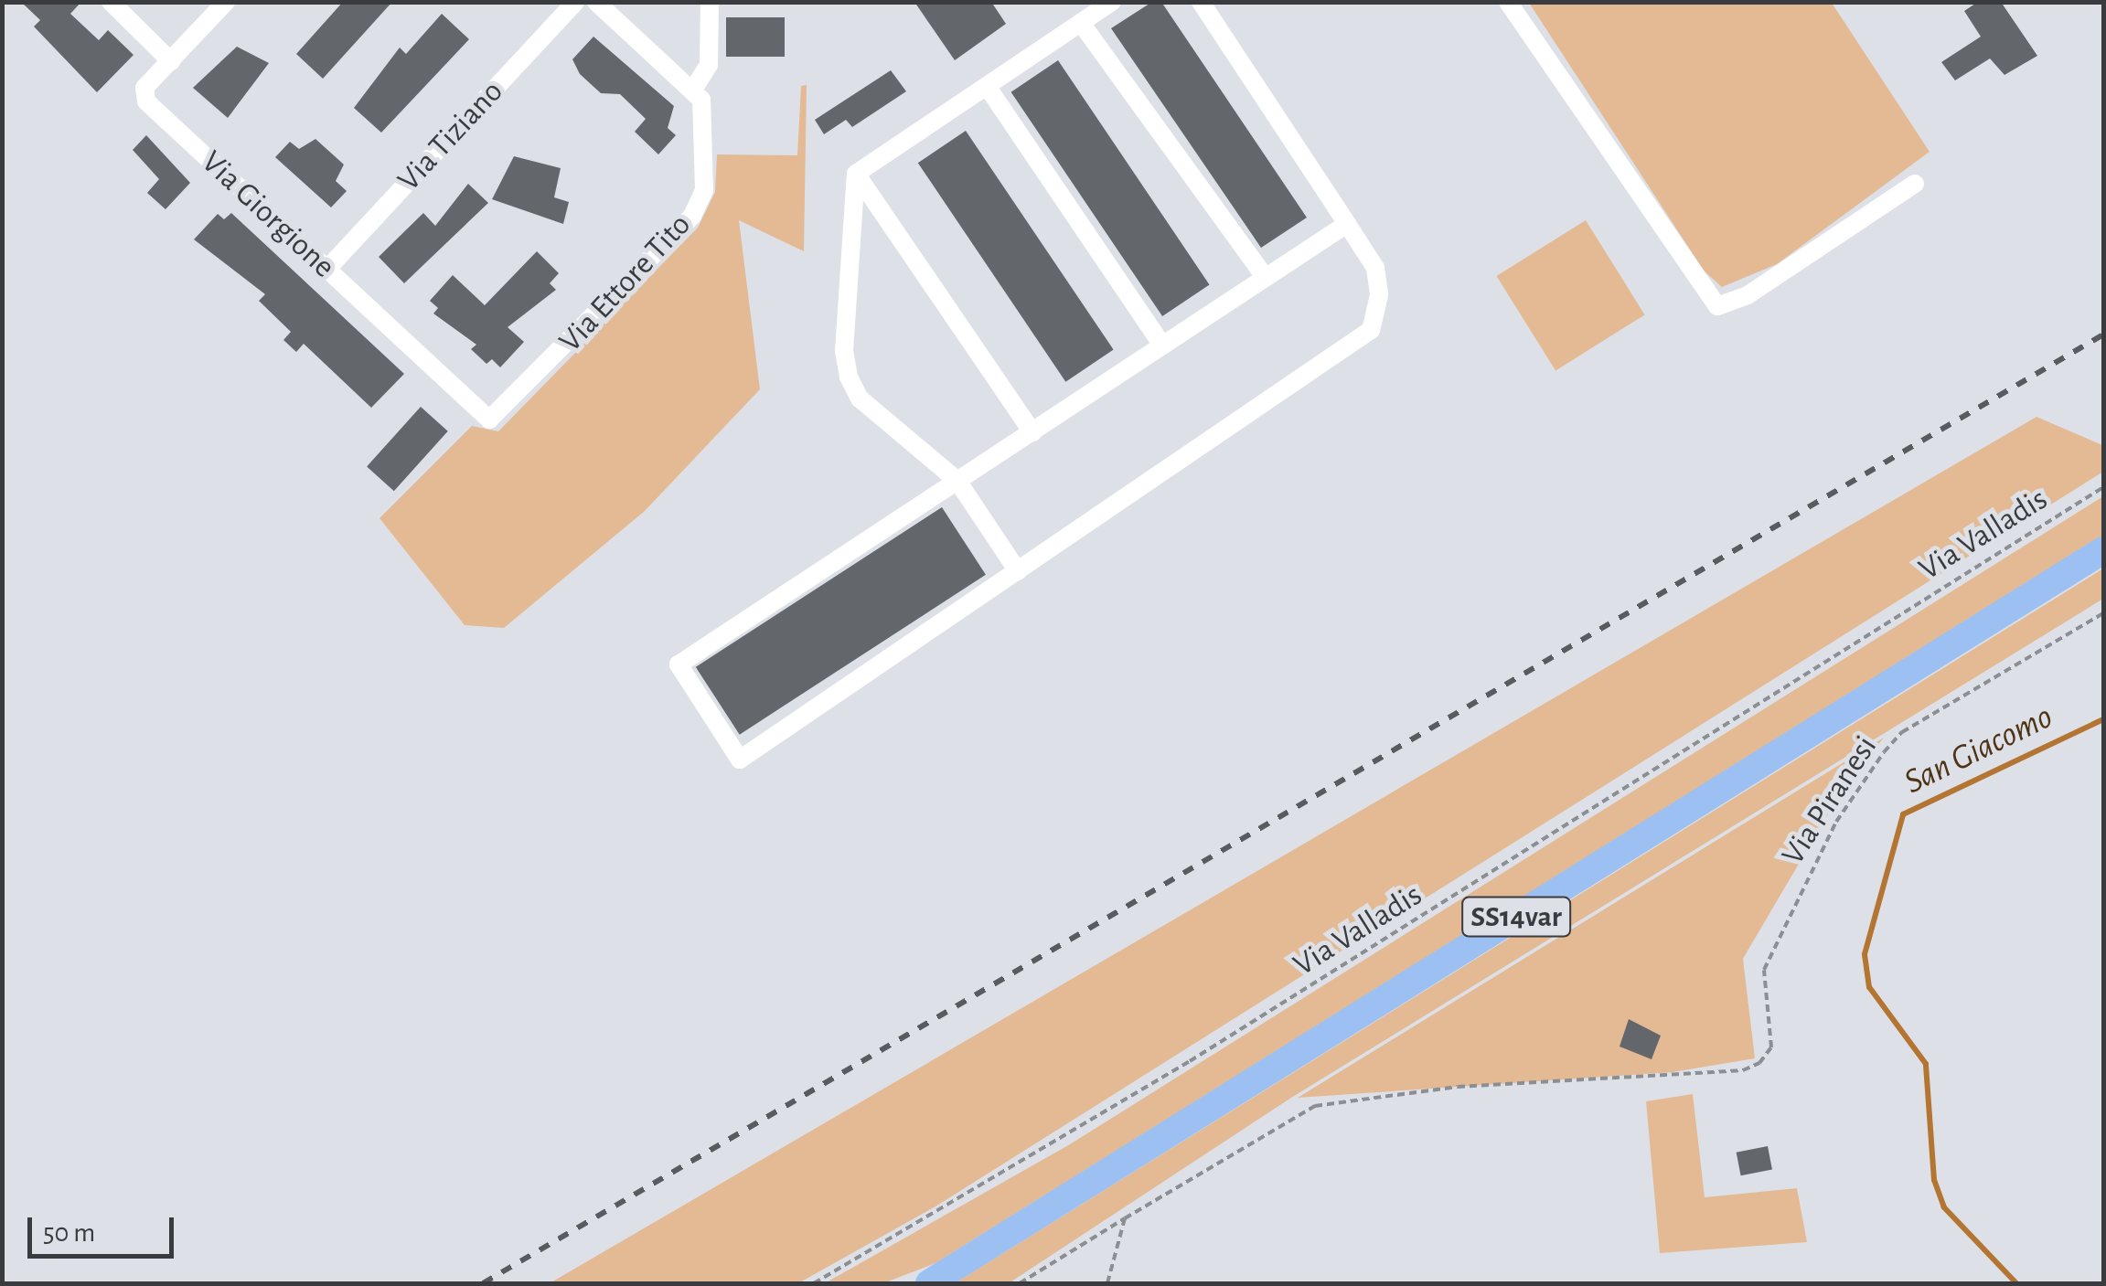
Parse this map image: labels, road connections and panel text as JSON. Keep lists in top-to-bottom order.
{
  "streets": {
    "highway": ["SS14var"],
    "street": ["Via Tiziano", "Via Giorgione", "Via Ettore Tito"],
    "path": ["Via Valladis", "Via Piranesi"]
  },
  "crossings": [
    ["Via Tiziano", "Via Giorgione"],
    ["Via Giorgione", "Via Ettore Tito"]
  ],
  "water": ["San Giacomo"],
  "scale_bar": "50 m"
}
